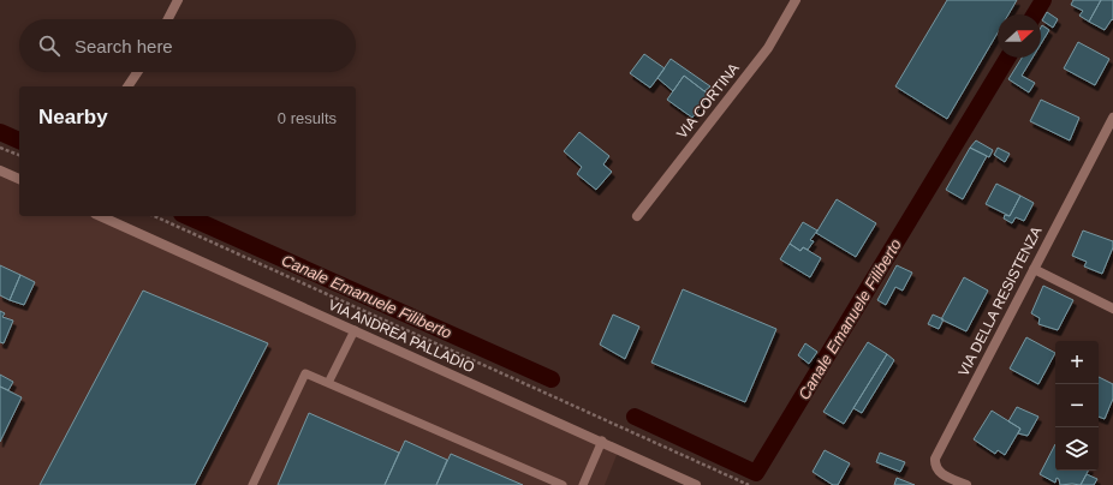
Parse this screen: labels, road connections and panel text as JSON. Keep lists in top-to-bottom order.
{
  "streets": {
    "street": ["VIA CORTINA", "VIA DELLA RESISTENZA", "VIA ANDREA PALLADIO"]
  },
  "water": ["Canale Emanuele Filiberto"],
  "north": "right",
  "page": {
    "search": "Search here",
    "heading": ["Nearby", "0 results"],
    "map_buttons": ["+", "−"]
  }
}
